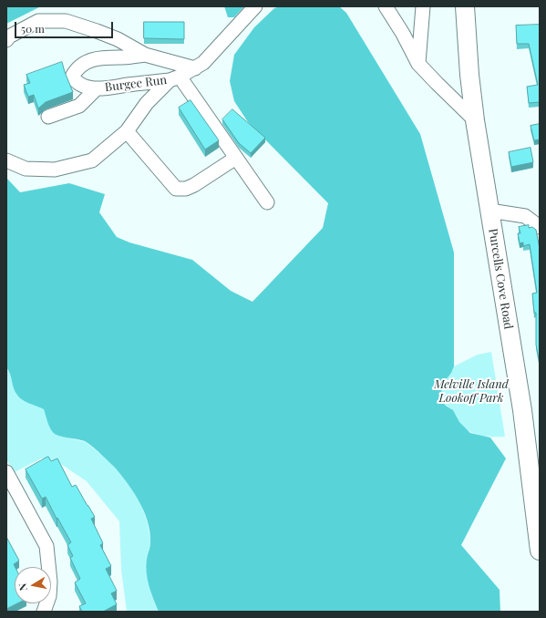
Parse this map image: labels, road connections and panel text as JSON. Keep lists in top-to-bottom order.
{
  "streets": {
    "main road": ["Purcells Cove Road"],
    "street": ["Burgee Run"]
  },
  "parks": ["Melville Island Lookoff Park"],
  "scale_bar": "50 m",
  "north": "left"
}
